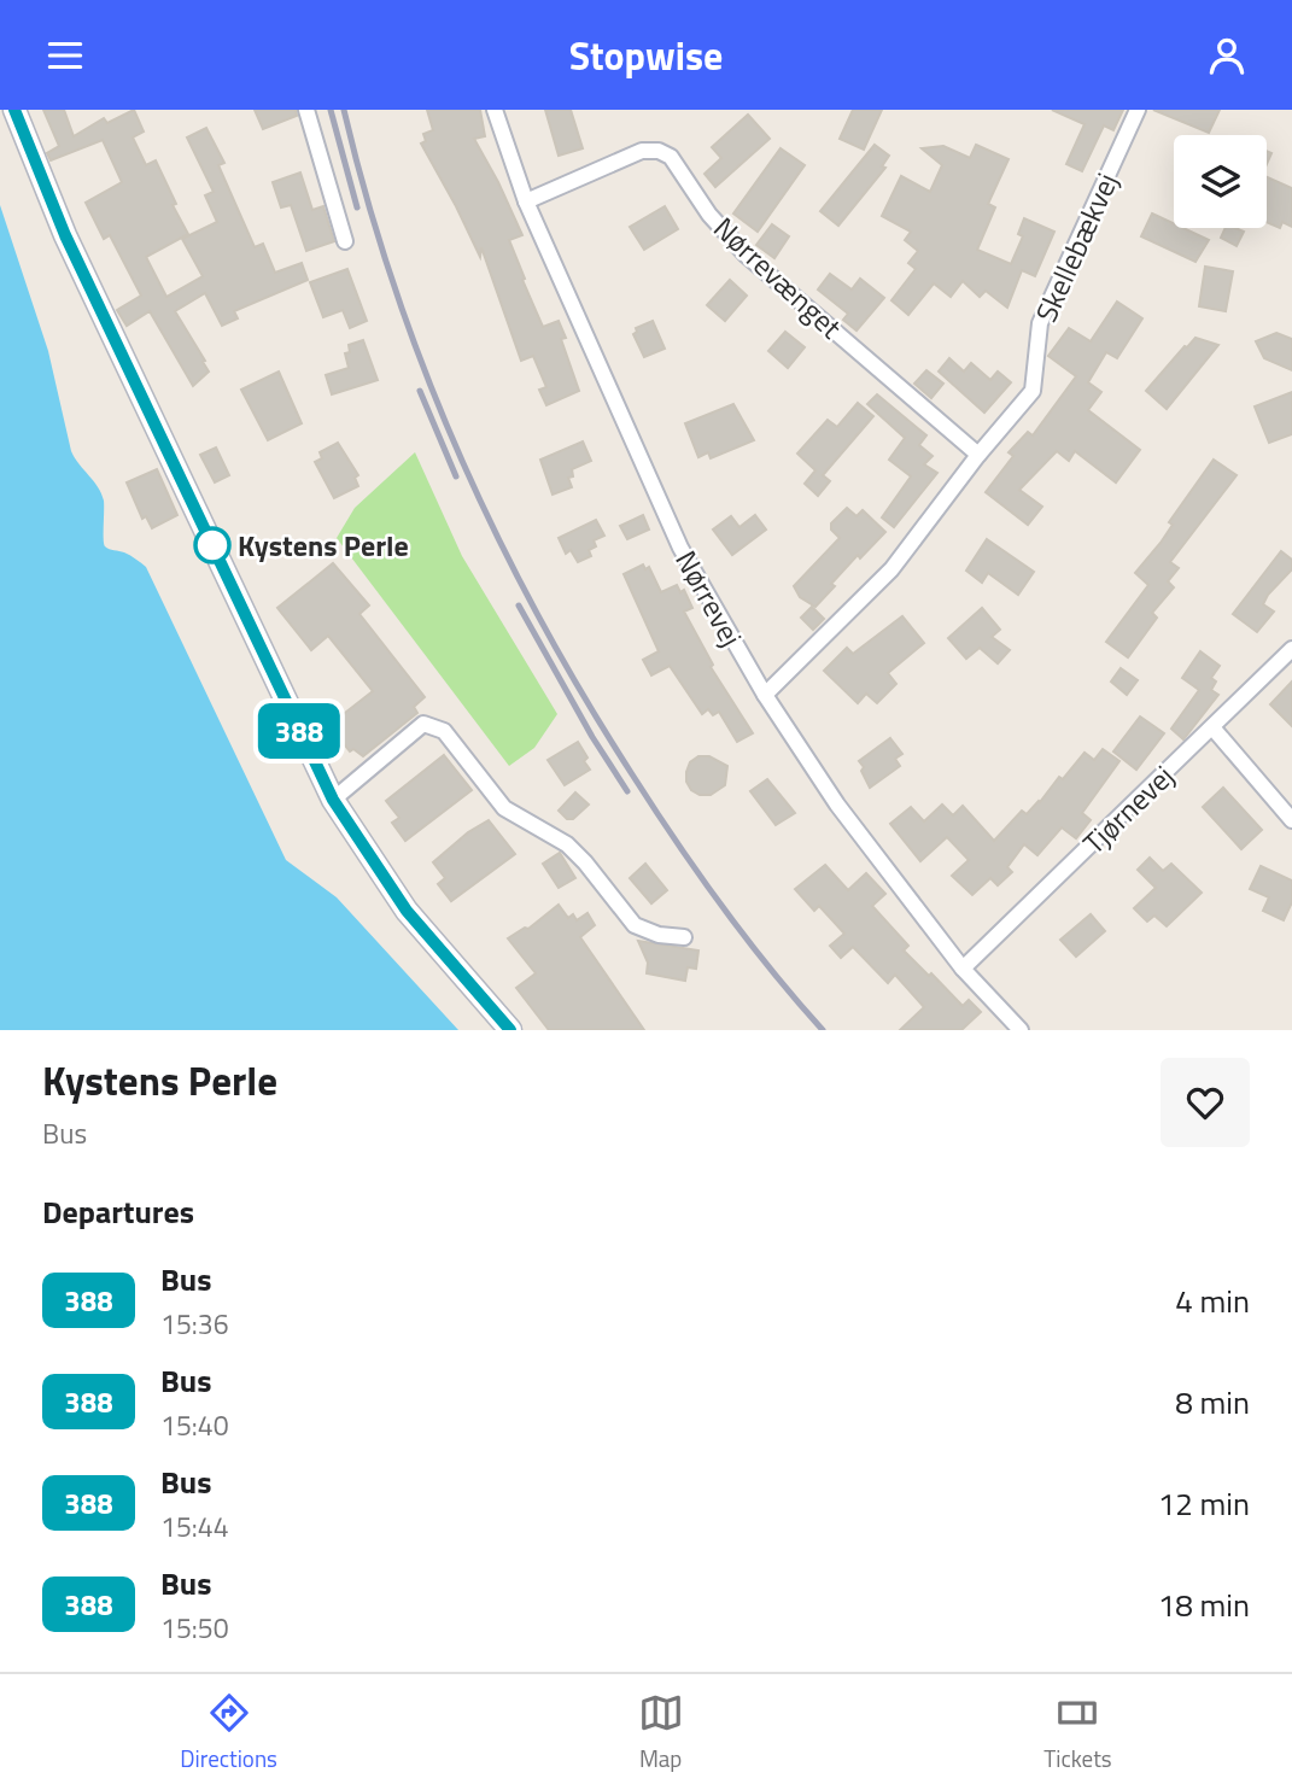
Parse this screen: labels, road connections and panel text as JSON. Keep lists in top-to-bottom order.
{
  "streets": {
    "street": [
      "Skellebækvej",
      "Nørrevænget",
      "Nørrevej",
      "Tjørnevej"
    ]
  },
  "crossings": [
    ["Skellebækvej", "Nørrevænget"],
    ["Nørrevænget", "Nørrevej"],
    ["Nørrevej", "Tjørnevej"]
  ],
  "places": ["Kystens Perle"],
  "lines": ["bus line 388"],
  "page": {
    "header": "Stopwise",
    "on_map": "388",
    "heading": [
      ["Kystens Perle", "Bus"],
      "Departures"
    ],
    "list": [
      {
        "mark": "388",
        "name": "Bus",
        "note": "15:36",
        "value": "4 min"
      },
      {
        "mark": "388",
        "name": "Bus",
        "note": "15:40",
        "value": "8 min"
      },
      {
        "mark": "388",
        "name": "Bus",
        "note": "15:44",
        "value": "12 min"
      },
      {
        "mark": "388",
        "name": "Bus",
        "note": "15:50",
        "value": "18 min"
      }
    ],
    "tabs": ["Directions", "Map", "Tickets"]
  }
}
